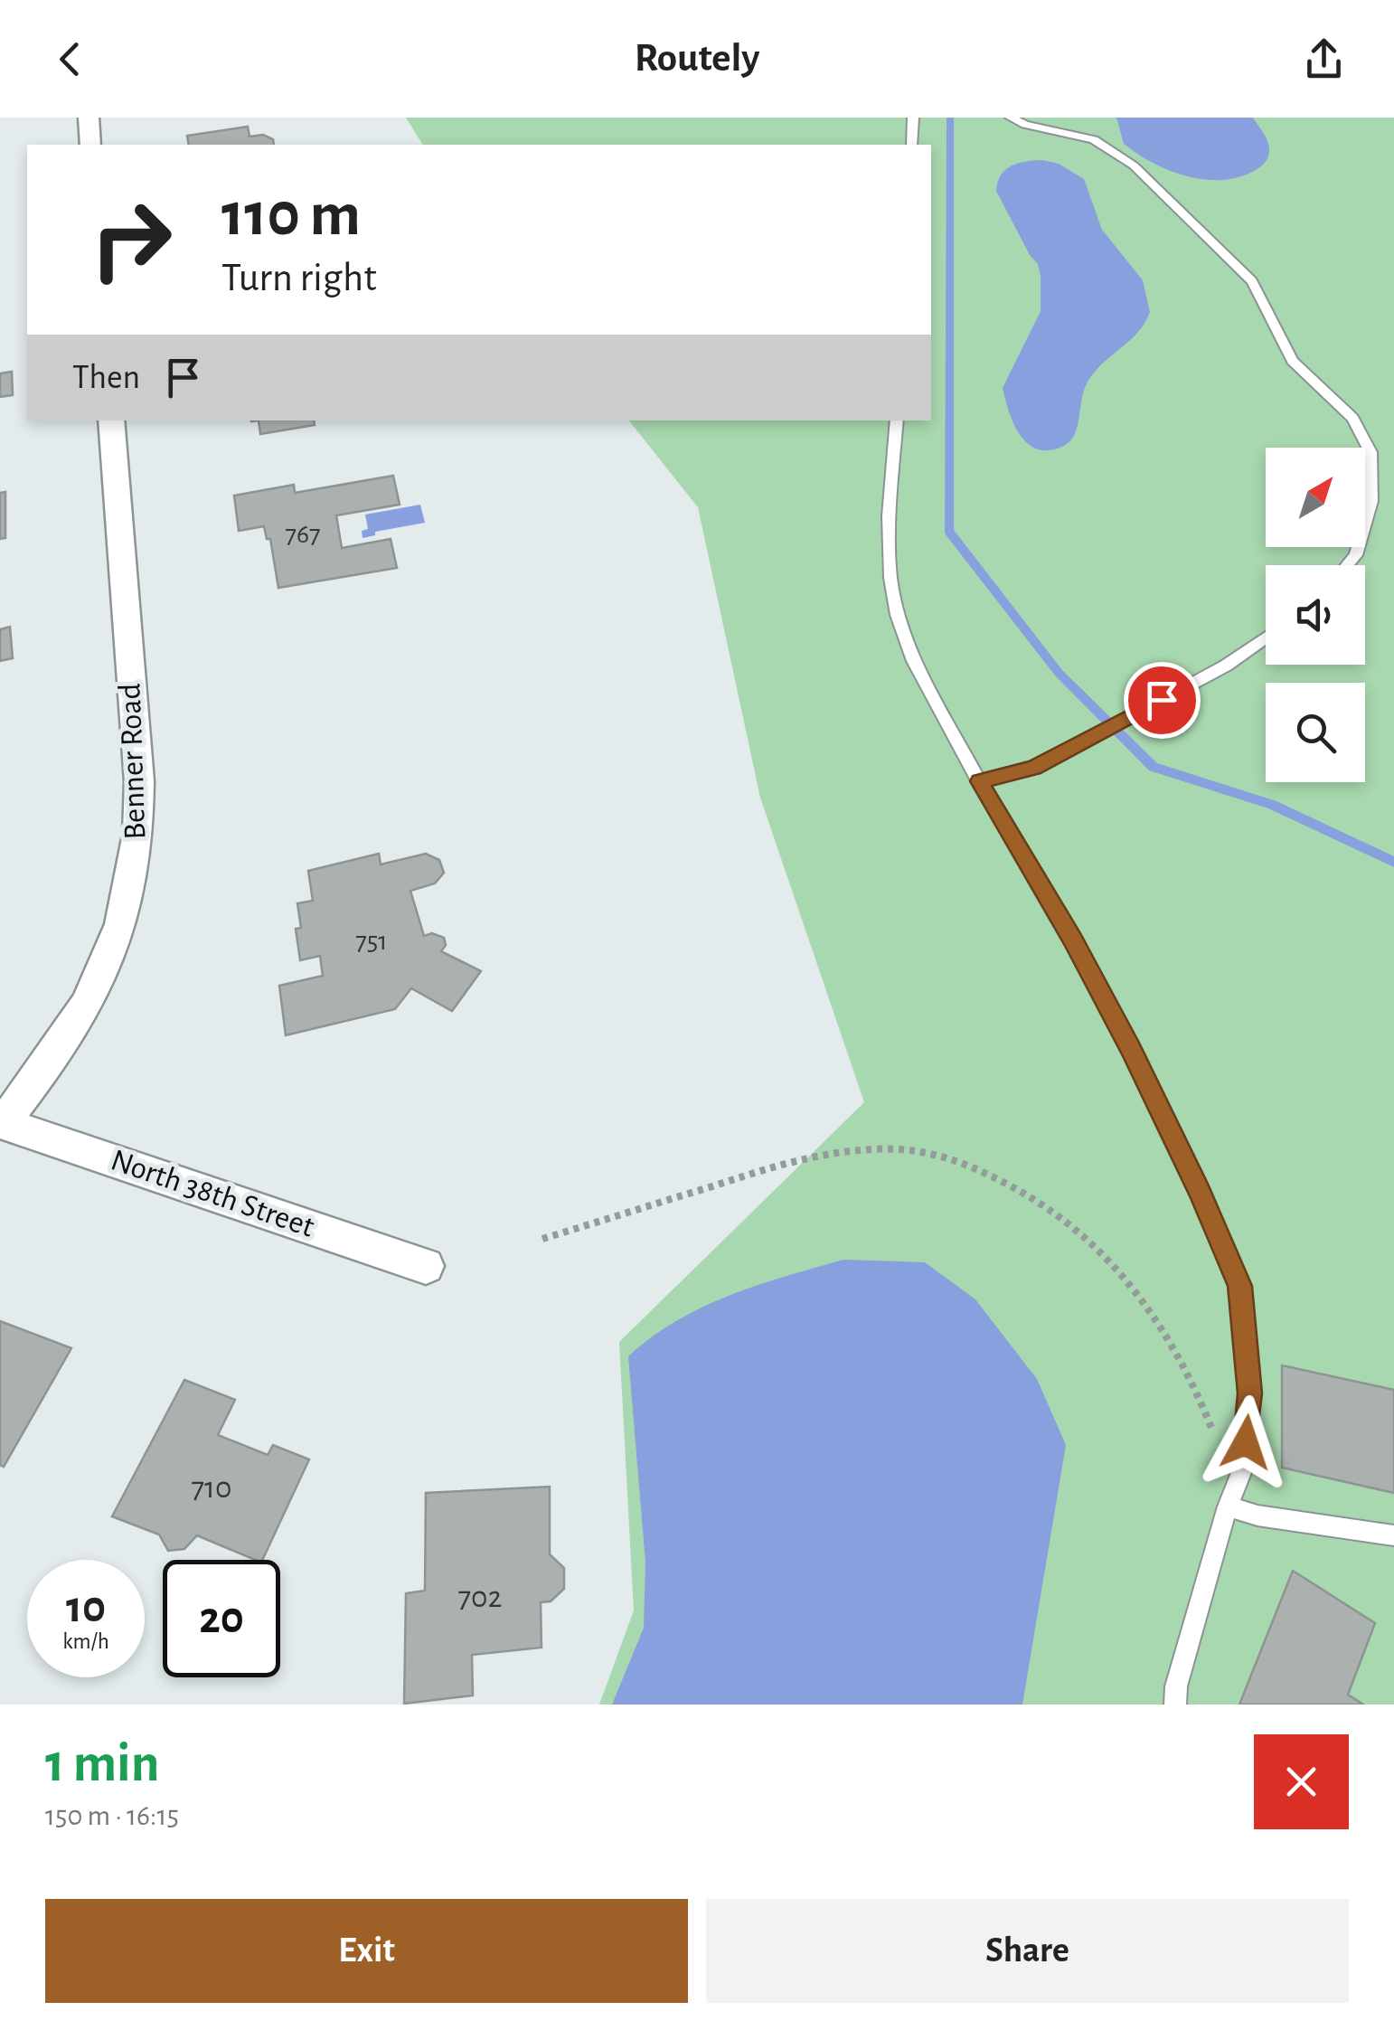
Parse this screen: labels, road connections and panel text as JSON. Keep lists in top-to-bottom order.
{
  "streets": {
    "street": ["Benner Road", "North 38th Street"]
  },
  "crossings": [
    ["Benner Road", "North 38th Street"]
  ],
  "house_numbers": [
    "767",
    "751",
    "710",
    "702"
  ],
  "north": "top right",
  "page": {
    "header": "Routely",
    "turn": ["110 m", "Turn right"],
    "then": "Then",
    "speed": "10 km/h",
    "limit": "20",
    "heading": ["1 min", "150 m · 16:15"],
    "buttons": ["Exit", "Share"]
  }
}
